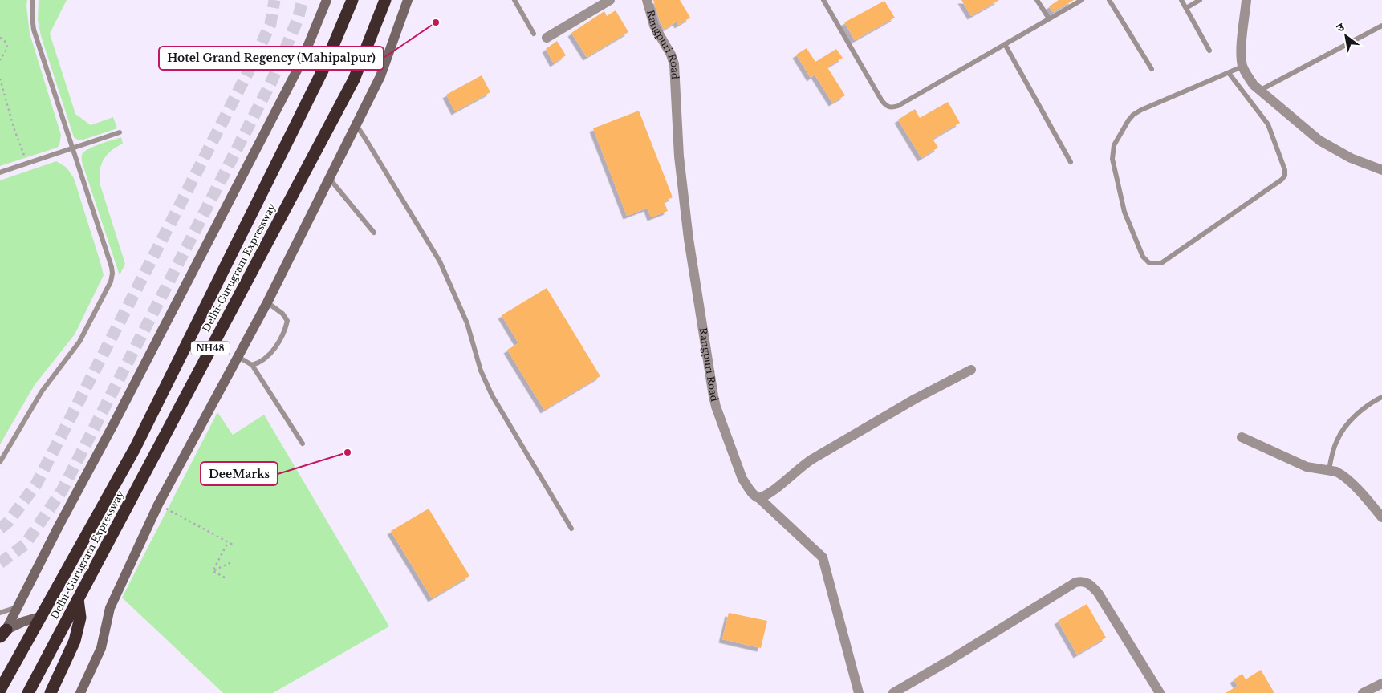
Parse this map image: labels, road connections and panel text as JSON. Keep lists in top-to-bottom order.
{
  "streets": {
    "highway": ["Delhi-Gurugram Expressway", "NH48"],
    "street": ["Rangpuri Road"]
  },
  "places": ["Hotel Grand Regency (Mahipalpur)", "DeeMarks"],
  "north": "top left"
}
